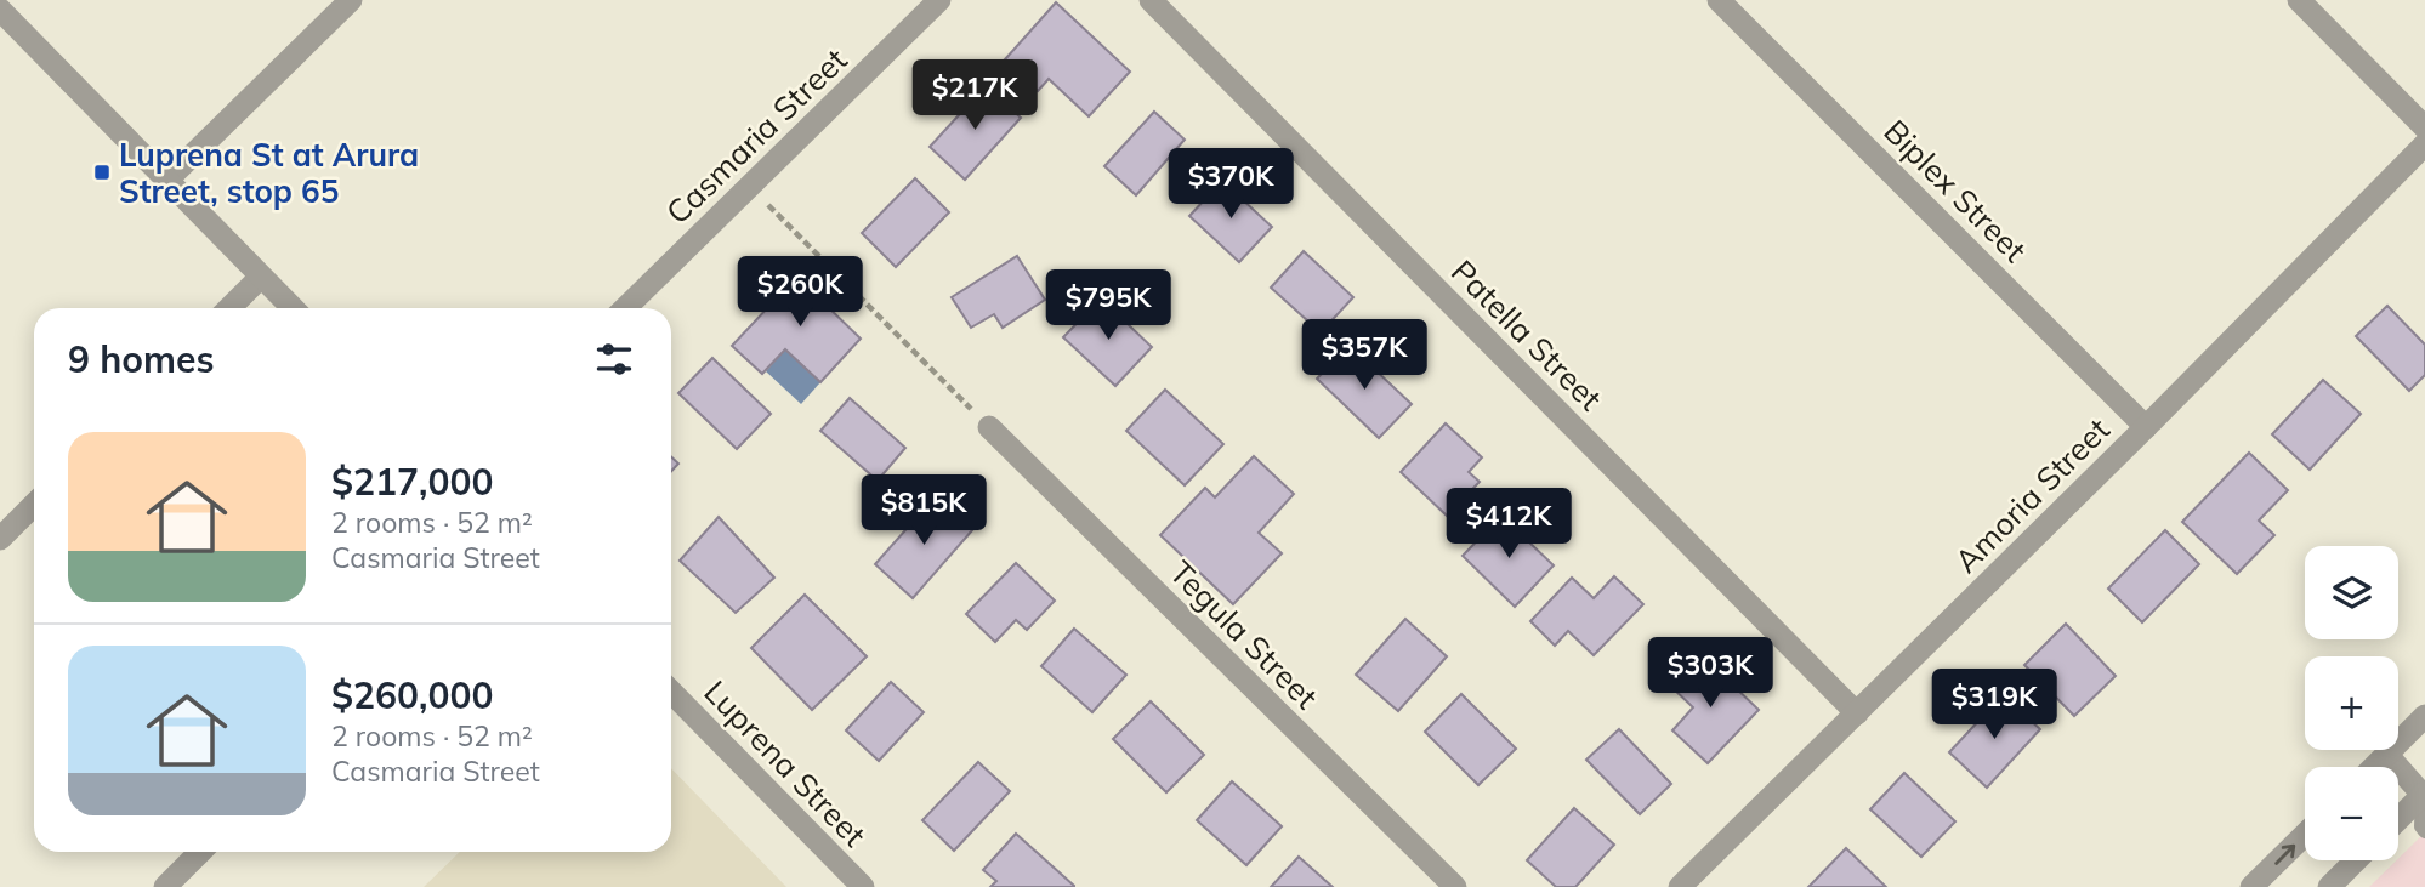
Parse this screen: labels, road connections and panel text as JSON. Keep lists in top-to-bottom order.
{
  "streets": {
    "street": [
      "Casmaria Street",
      "Biplex Street",
      "Patella Street",
      "Amoria Street",
      "Tegula Street",
      "Luprena Street"
    ]
  },
  "crossings": [
    ["Biplex Street", "Amoria Street"],
    ["Patella Street", "Amoria Street"]
  ],
  "places": {
    "transit": ["Luprena St at Arura Street, stop 65"]
  },
  "page": {
    "price": [
      "$217K",
      "$370K",
      "$260K",
      "$795K",
      "$357K",
      "$815K",
      "$412K",
      "$303K",
      "$319K"
    ],
    "heading": "9 homes",
    "list": [
      {
        "name": "$217,000",
        "note": "2 rooms · 52 m² · Casmaria Street"
      },
      {
        "name": "$260,000",
        "note": "2 rooms · 52 m² · Casmaria Street"
      }
    ],
    "map_buttons": ["+", "−"]
  }
}
